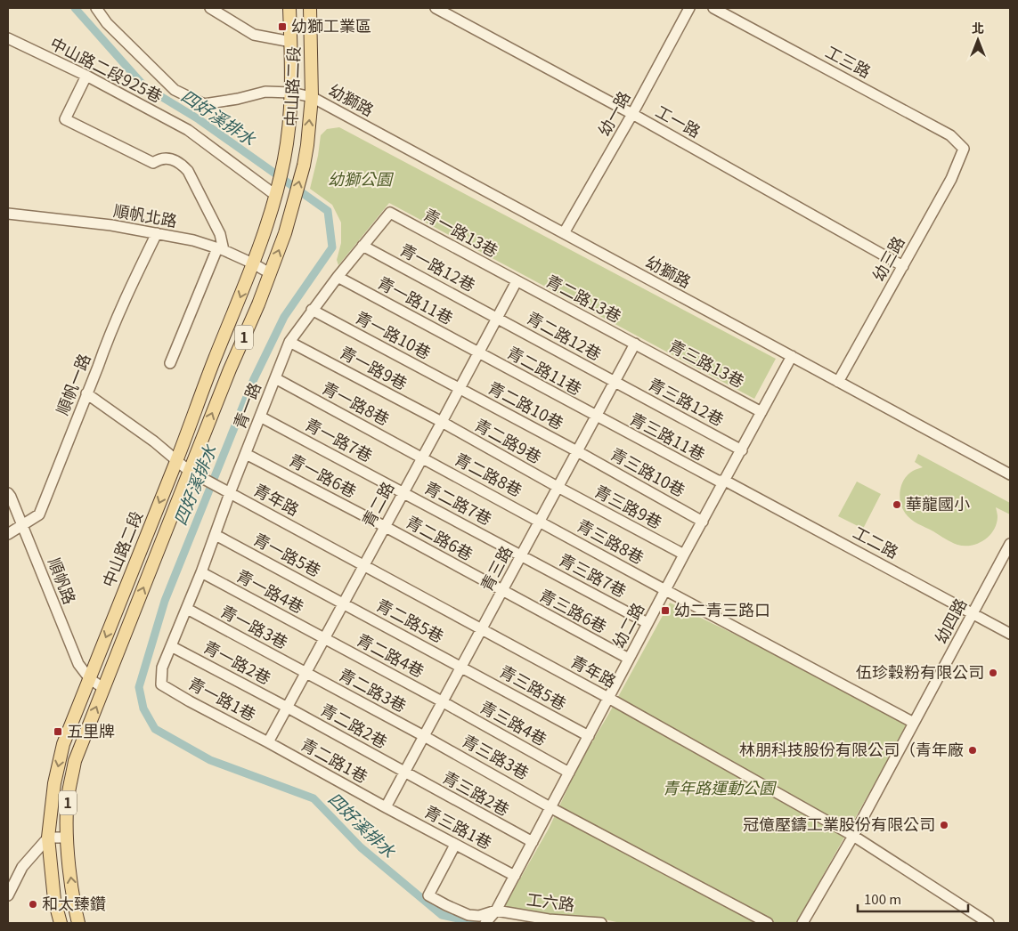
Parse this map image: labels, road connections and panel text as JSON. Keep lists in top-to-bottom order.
{
  "streets": {
    "main road": ["中山路二段", "1"],
    "street": [
      "工三路",
      "中山路二段925巷",
      "幼獅路",
      "幼一路",
      "工一路",
      "順帆北路",
      "青一路13巷",
      "幼三路",
      "青一路12巷",
      "青二路13巷",
      "青一路11巷",
      "青一路10巷",
      "青二路12巷",
      "青三路13巷",
      "青一路9巷",
      "青二路11巷",
      "順帆一路",
      "青三路12巷",
      "青一路8巷",
      "青一路",
      "青二路10巷",
      "青三路11巷",
      "青一路7巷",
      "青二路9巷",
      "青三路10巷",
      "青二路8巷",
      "青一路6巷",
      "青年路",
      "青二路7巷",
      "青二路",
      "青三路9巷",
      "青二路6巷",
      "青三路8巷",
      "工二路",
      "青一路5巷",
      "青三路",
      "青三路7巷",
      "順帆路",
      "青一路4巷",
      "青三路6巷",
      "青二路5巷",
      "幼四路",
      "幼二路",
      "青一路3巷",
      "青二路4巷",
      "青一路2巷",
      "青三路5巷",
      "青二路3巷",
      "青一路1巷",
      "青三路4巷",
      "青二路2巷",
      "青三路3巷",
      "青二路1巷",
      "青三路2巷",
      "青三路1巷",
      "工六路"
    ]
  },
  "crossings": [
    ["工三路", "幼三路"],
    ["中山路二段925巷", "中山路二段"],
    ["中山路二段", "幼獅路"],
    ["中山路二段", "順帆北路"],
    ["中山路二段", "青年路"],
    ["中山路二段", "順帆路"],
    ["幼獅路", "幼一路"],
    ["幼獅路", "幼三路"],
    ["幼獅路", "幼二路"],
    ["幼一路", "工一路"],
    ["工一路", "幼三路"],
    ["順帆北路", "順帆一路"],
    ["青一路13巷", "青二路13巷"],
    ["青一路13巷", "青一路"],
    ["青一路13巷", "青二路"],
    ["青一路12巷", "青二路12巷"],
    ["青一路12巷", "青一路"],
    ["青一路12巷", "青二路"],
    ["青二路13巷", "青三路13巷"],
    ["青二路13巷", "青二路"],
    ["青二路13巷", "青三路"],
    ["青一路11巷", "青二路11巷"],
    ["青一路11巷", "青一路"],
    ["青一路11巷", "青二路"],
    ["青一路10巷", "青一路"],
    ["青一路10巷", "青二路10巷"],
    ["青一路10巷", "青二路"],
    ["青二路12巷", "青三路12巷"],
    ["青二路12巷", "青二路"],
    ["青二路12巷", "青三路"],
    ["青三路13巷", "青三路"],
    ["青三路13巷", "幼二路"],
    ["青一路9巷", "青一路"],
    ["青一路9巷", "青二路9巷"],
    ["青一路9巷", "青二路"],
    ["青二路11巷", "青三路11巷"],
    ["青二路11巷", "青二路"],
    ["青二路11巷", "青三路"],
    ["順帆一路", "青年路"],
    ["順帆一路", "順帆路"],
    ["青三路12巷", "青三路"],
    ["青三路12巷", "幼二路"],
    ["青一路8巷", "青一路"],
    ["青一路8巷", "青二路8巷"],
    ["青一路8巷", "青二路"],
    ["青一路", "青一路7巷"],
    ["青一路", "青一路6巷"],
    ["青一路", "青年路"],
    ["青一路", "青一路5巷"],
    ["青一路", "青一路4巷"],
    ["青一路", "青一路3巷"],
    ["青一路", "青一路2巷"],
    ["青一路", "青一路1巷"],
    ["青二路10巷", "青三路10巷"],
    ["青二路10巷", "青二路"],
    ["青二路10巷", "青三路"],
    ["青三路11巷", "工二路"],
    ["青三路11巷", "青三路"],
    ["青三路11巷", "幼二路"],
    ["青一路7巷", "青二路7巷"],
    ["青一路7巷", "青二路"],
    ["青二路9巷", "青二路"],
    ["青二路9巷", "青三路9巷"],
    ["青二路9巷", "青三路"],
    ["青三路10巷", "青三路"],
    ["青三路10巷", "幼二路"],
    ["青二路8巷", "青二路"],
    ["青二路8巷", "青三路8巷"],
    ["青二路8巷", "青三路"],
    ["青一路6巷", "青二路"],
    ["青一路6巷", "青二路6巷"],
    ["青年路", "青二路"],
    ["青年路", "青三路"],
    ["青年路", "幼四路"],
    ["青年路", "幼二路"],
    ["青二路7巷", "青二路"],
    ["青二路7巷", "青三路"],
    ["青二路7巷", "青三路7巷"],
    ["青二路", "青二路6巷"],
    ["青二路", "青一路5巷"],
    ["青二路", "青一路4巷"],
    ["青二路", "青二路5巷"],
    ["青二路", "青一路3巷"],
    ["青二路", "青二路4巷"],
    ["青二路", "青一路2巷"],
    ["青二路", "青二路3巷"],
    ["青二路", "青一路1巷"],
    ["青二路", "青二路2巷"],
    ["青二路", "青二路1巷"],
    ["青三路9巷", "青三路"],
    ["青三路9巷", "幼二路"],
    ["青二路6巷", "青三路"],
    ["青二路6巷", "青三路6巷"],
    ["青三路8巷", "青三路"],
    ["青三路8巷", "幼四路"],
    ["青三路8巷", "幼二路"],
    ["工二路", "幼四路"],
    ["工二路", "幼二路"],
    ["青一路5巷", "青二路5巷"],
    ["青三路", "青三路7巷"],
    ["青三路", "青三路6巷"],
    ["青三路", "青二路5巷"],
    ["青三路", "青二路4巷"],
    ["青三路", "青三路5巷"],
    ["青三路", "青二路3巷"],
    ["青三路", "青三路4巷"],
    ["青三路", "青二路2巷"],
    ["青三路", "青三路3巷"],
    ["青三路", "青二路1巷"],
    ["青三路", "青三路2巷"],
    ["青三路", "青三路1巷"],
    ["青三路7巷", "幼二路"],
    ["青一路4巷", "青二路4巷"],
    ["青三路6巷", "幼二路"],
    ["青二路5巷", "青三路5巷"],
    ["幼二路", "青三路5巷"],
    ["幼二路", "青三路4巷"],
    ["幼二路", "青三路3巷"],
    ["幼二路", "青三路2巷"],
    ["幼二路", "青三路1巷"],
    ["幼二路", "工六路"],
    ["青一路3巷", "青二路3巷"],
    ["青二路4巷", "青三路4巷"],
    ["青一路2巷", "青二路2巷"],
    ["青二路3巷", "青三路3巷"],
    ["青一路1巷", "青二路1巷"],
    ["青二路2巷", "青三路2巷"],
    ["青二路1巷", "青三路1巷"]
  ],
  "water": ["四好溪排水"],
  "parks": ["幼獅公園", "青年路運動公園"],
  "places": {
    "transit": ["幼獅工業區", "幼二青三路口", "五里牌"],
    "other": [
      "華龍國小",
      "伍珍穀粉有限公司",
      "林朋科技股份有限公司（青年廠",
      "冠億壓鑄工業股份有限公司",
      "和太臻鑽"
    ]
  },
  "scale_bar": "100 m",
  "north": "top"
}
